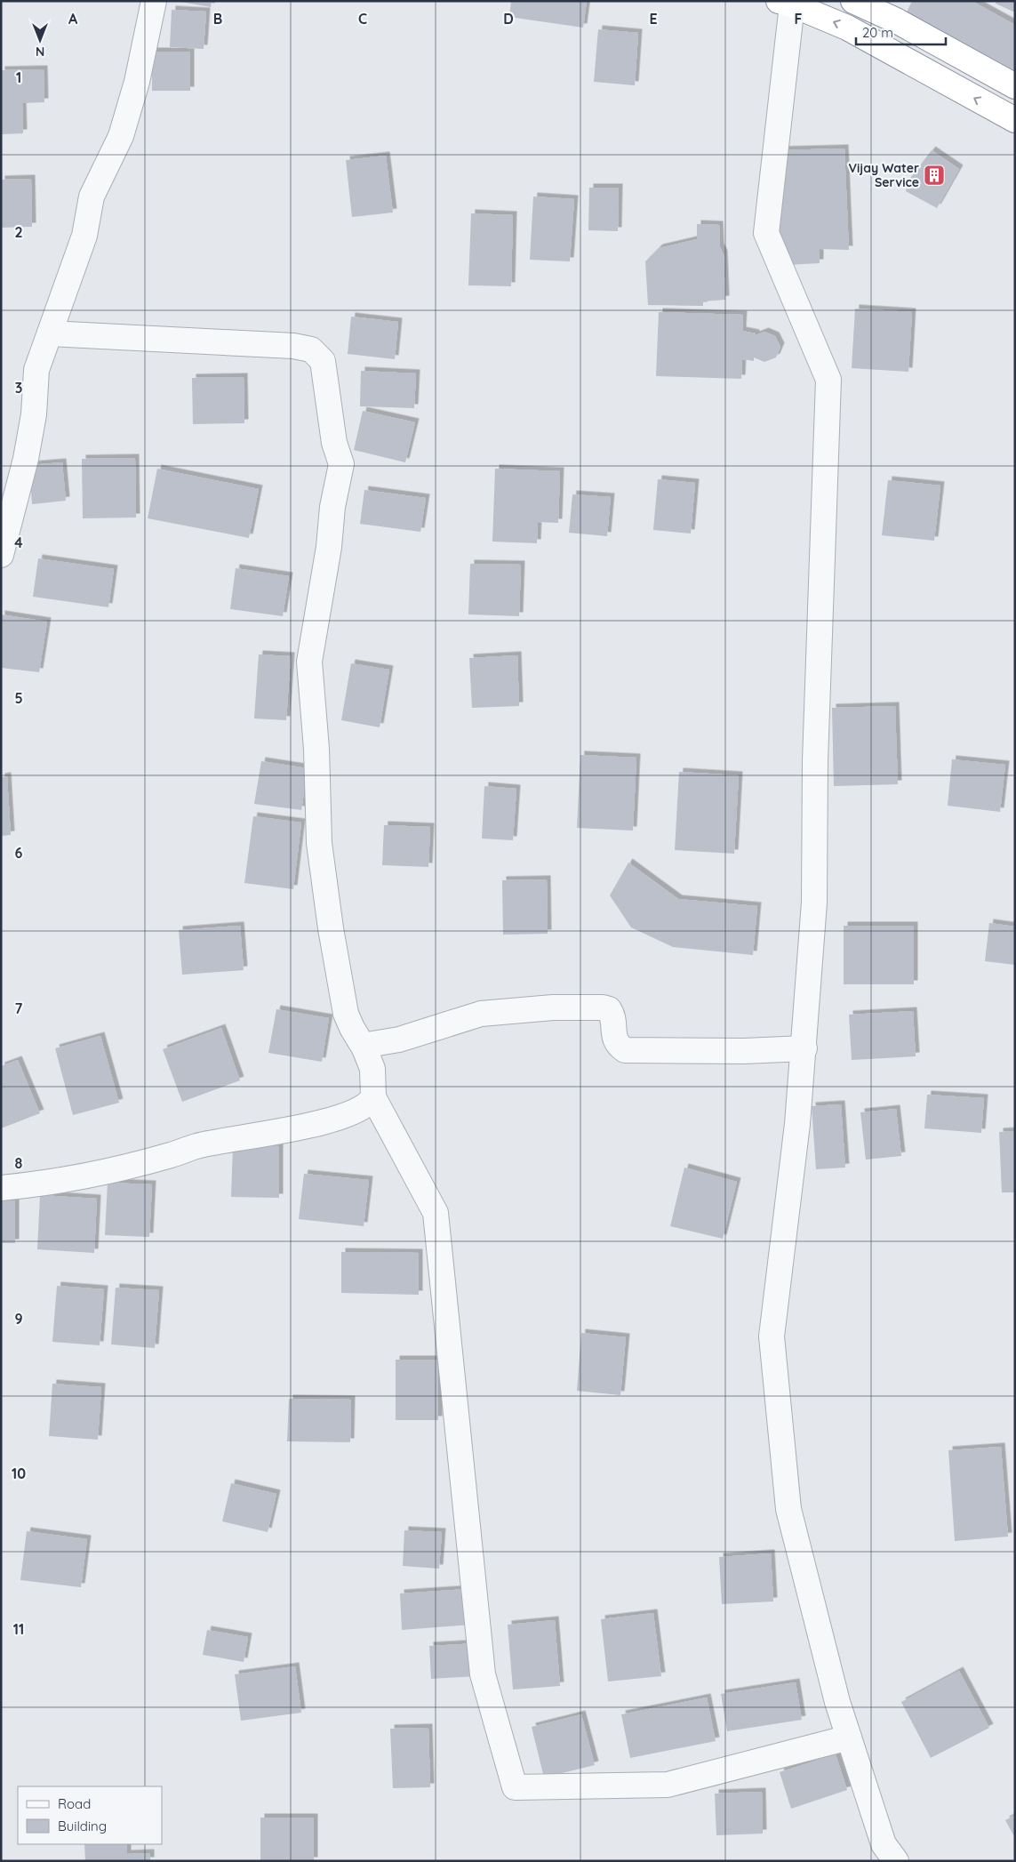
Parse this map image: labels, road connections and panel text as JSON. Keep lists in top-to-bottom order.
{
  "places": {
    "building": ["Vijay Water Service"]
  },
  "legend": ["Road", "Building"],
  "scale_bar": "20 m",
  "north": "bottom",
  "grid": {
    "columns": [
      "A",
      "B",
      "C",
      "D",
      "E",
      "F"
    ],
    "rows": [
      "1",
      "2",
      "3",
      "4",
      "5",
      "6",
      "7",
      "8",
      "9",
      "10",
      "11"
    ]
  }
}
